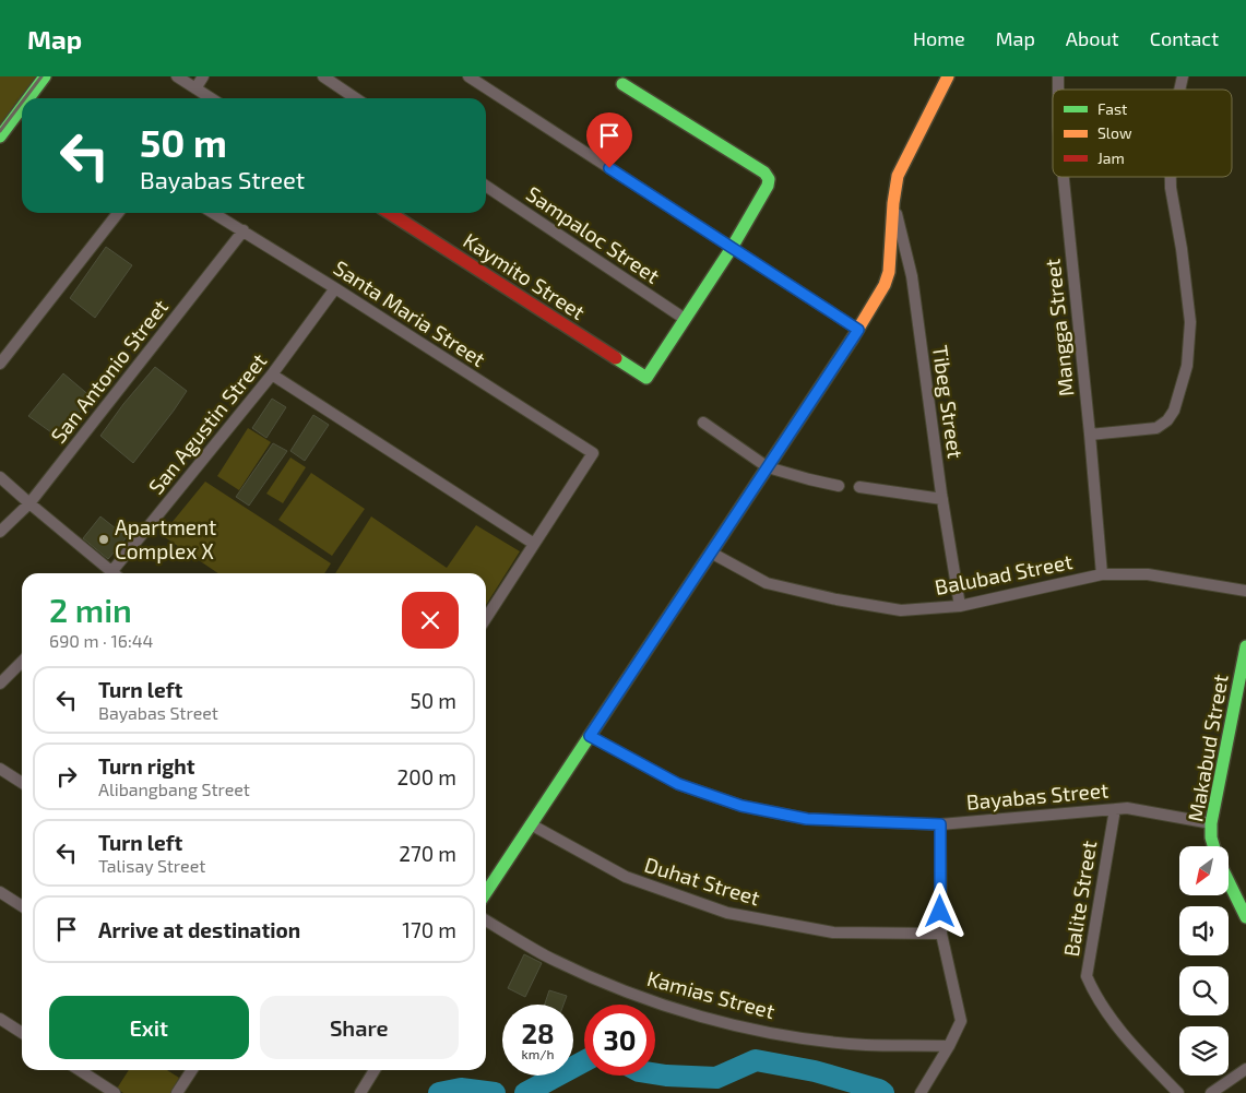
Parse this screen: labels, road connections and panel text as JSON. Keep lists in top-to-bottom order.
{
  "streets": {
    "street": [
      "Sampaloc Street",
      "Kaymito Street",
      "Santa Maria Street",
      "Mangga Street",
      "San Antonio Street",
      "Tibeg Street",
      "San Agustin Street",
      "Balubad Street",
      "Makabud Street",
      "Bayabas Street",
      "Duhat Street",
      "Balite Street",
      "Kamias Street"
    ]
  },
  "crossings": [
    ["Sampaloc Street", "Kaymito Street"],
    ["Santa Maria Street", "San Antonio Street"],
    ["Santa Maria Street", "San Agustin Street"],
    ["Mangga Street", "Balubad Street"],
    ["Tibeg Street", "Balubad Street"],
    ["Makabud Street", "Bayabas Street"],
    ["Bayabas Street", "Balite Street"]
  ],
  "places": ["Apartment Complex X"],
  "legend": ["Fast", "Slow", "Jam"],
  "north": "bottom left",
  "page": {
    "header": "Map",
    "nav": [
      "Home",
      "Map",
      "About",
      "Contact"
    ],
    "turn": ["50 m", "Bayabas Street"],
    "heading": ["2 min", "690 m · 16:44"],
    "list": [
      {
        "name": "Turn left",
        "note": "Bayabas Street",
        "value": "50 m"
      },
      {
        "name": "Turn right",
        "note": "Alibangbang Street",
        "value": "200 m"
      },
      {
        "name": "Turn left",
        "note": "Talisay Street",
        "value": "270 m"
      },
      {
        "name": "Arrive at destination",
        "value": "170 m"
      }
    ],
    "buttons": ["Exit", "Share"],
    "speed": "28 km/h",
    "limit": "30"
  }
}
